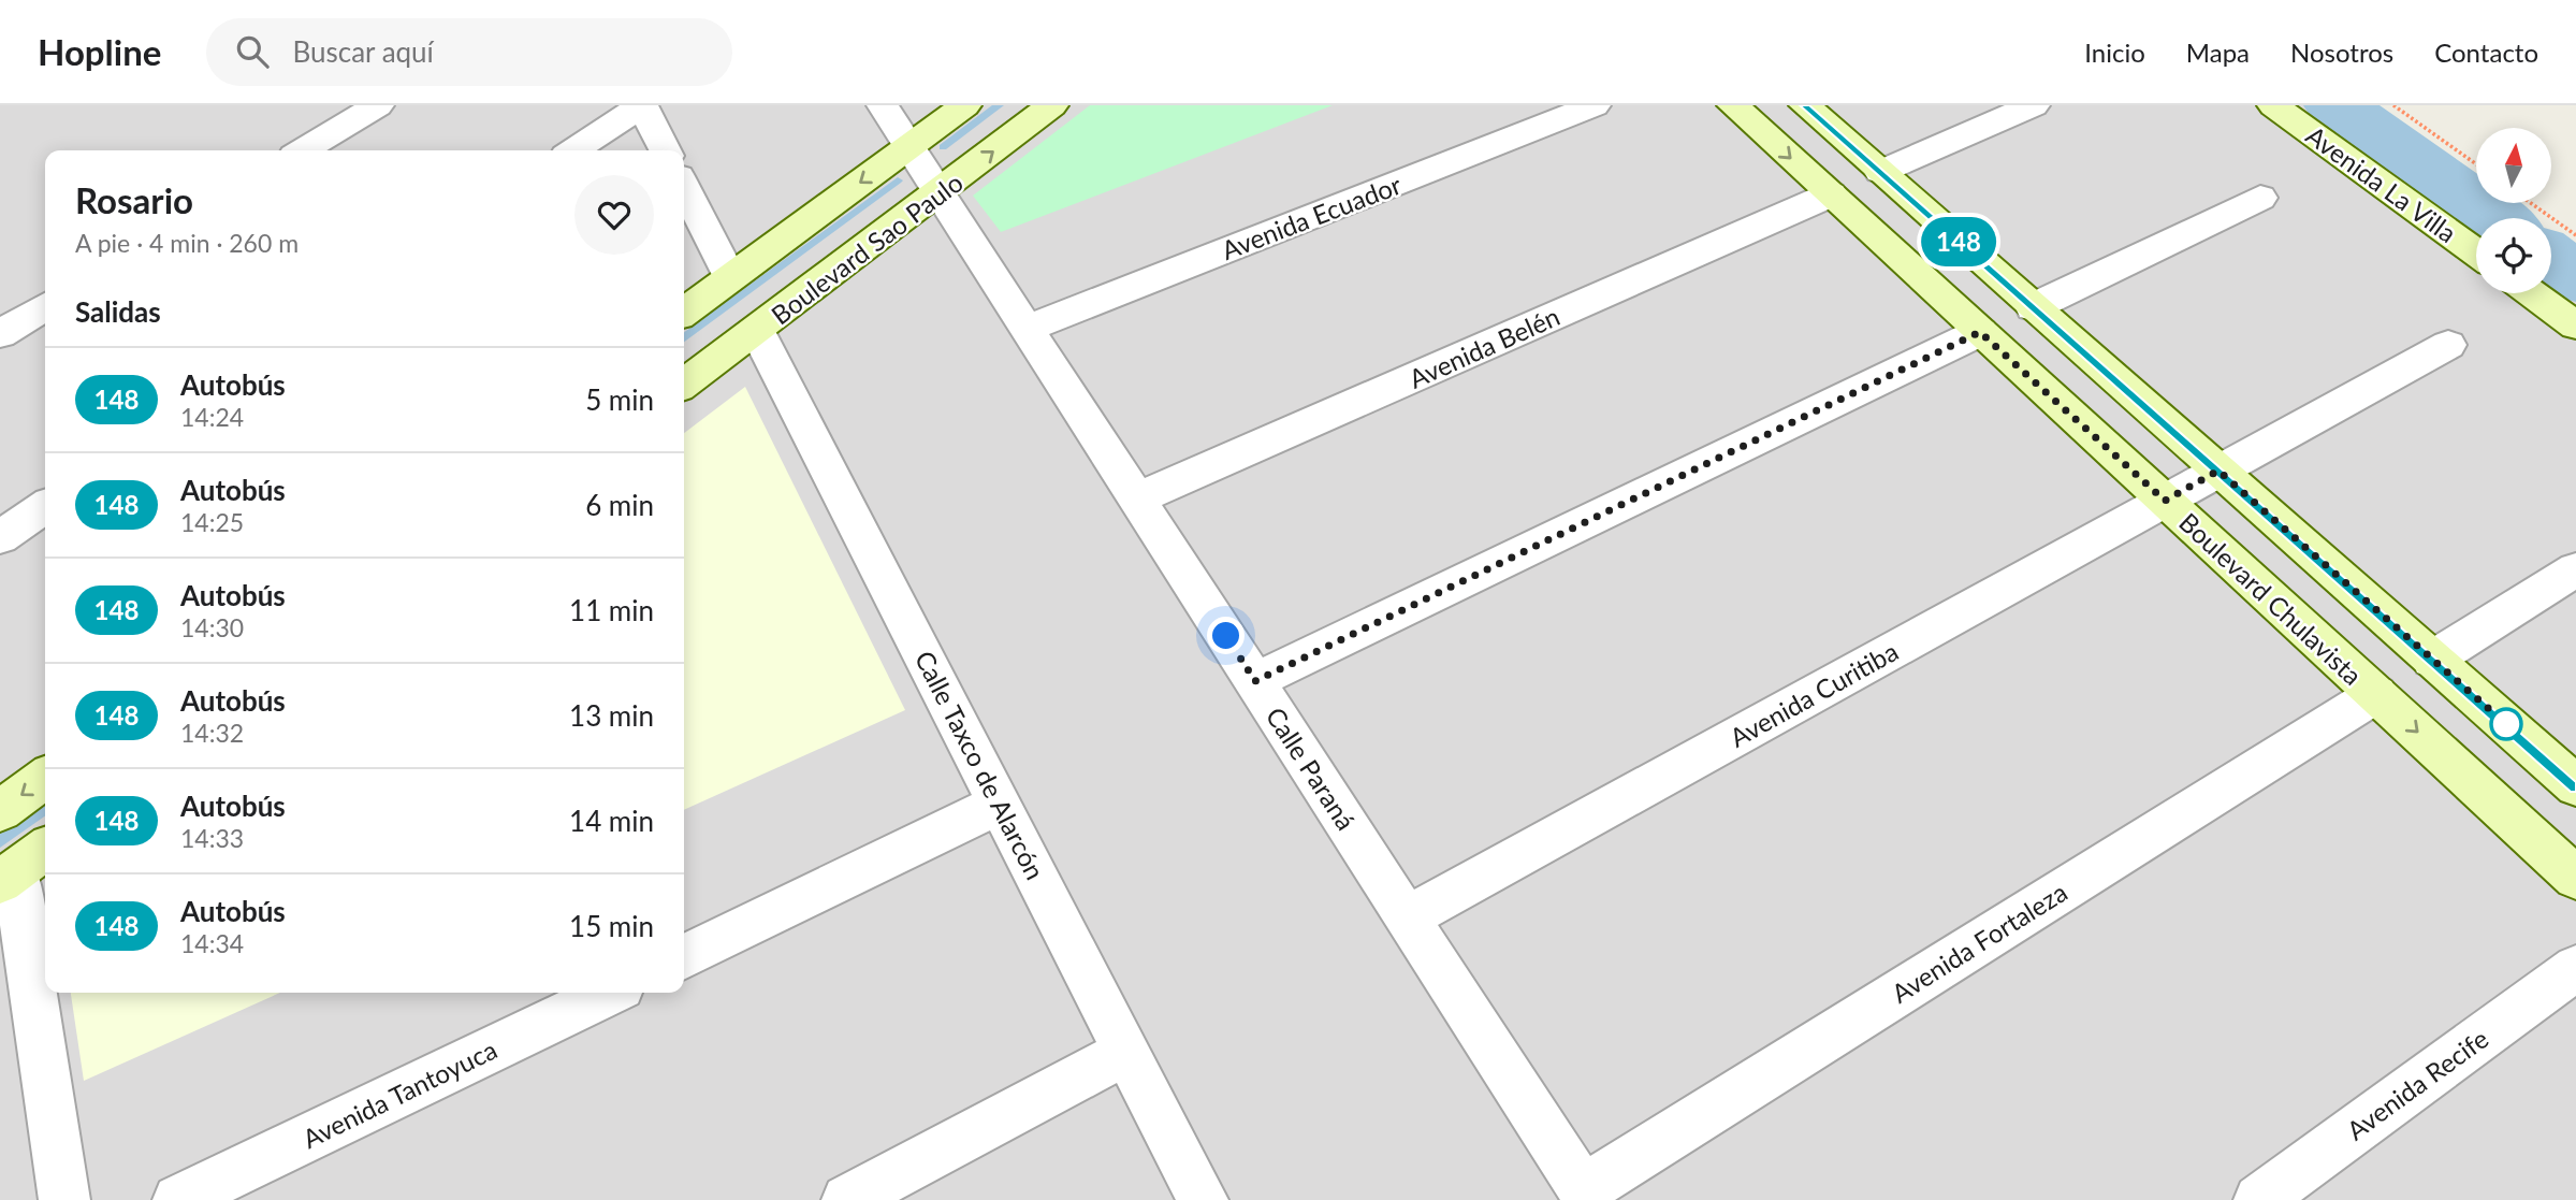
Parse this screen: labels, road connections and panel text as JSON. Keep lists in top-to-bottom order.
{
  "streets": {
    "main road": ["Avenida La Villa", "Boulevard Sao Paulo", "Boulevard Chulavista"],
    "street": [
      "Avenida Ecuador",
      "Avenida Belén",
      "Avenida Curitiba",
      "Calle Taxco de Alarcón",
      "Calle Paraná",
      "Avenida Fortaleza",
      "Avenida Recife",
      "Avenida Tantoyuca"
    ]
  },
  "crossings": [
    ["Avenida Ecuador", "Calle Paraná"],
    ["Boulevard Sao Paulo", "Calle Taxco de Alarcón"],
    ["Boulevard Sao Paulo", "Calle Paraná"],
    ["Avenida Belén", "Boulevard Chulavista"],
    ["Avenida Belén", "Calle Paraná"],
    ["Boulevard Chulavista", "Avenida Curitiba"],
    ["Boulevard Chulavista", "Avenida Fortaleza"],
    ["Avenida Curitiba", "Calle Paraná"],
    ["Calle Paraná", "Avenida Fortaleza"]
  ],
  "lines": ["bus line 148"],
  "north": "top",
  "page": {
    "header": "Hopline",
    "search": "Buscar aquí",
    "nav": [
      "Inicio",
      "Mapa",
      "Nosotros",
      "Contacto"
    ],
    "on_map": "148",
    "heading": [
      ["Rosario", "A pie · 4 min · 260 m"],
      "Salidas"
    ],
    "list": [
      {
        "mark": "148",
        "name": "Autobús",
        "note": "14:24",
        "value": "5 min"
      },
      {
        "mark": "148",
        "name": "Autobús",
        "note": "14:25",
        "value": "6 min"
      },
      {
        "mark": "148",
        "name": "Autobús",
        "note": "14:30",
        "value": "11 min"
      },
      {
        "mark": "148",
        "name": "Autobús",
        "note": "14:32",
        "value": "13 min"
      },
      {
        "mark": "148",
        "name": "Autobús",
        "note": "14:33",
        "value": "14 min"
      },
      {
        "mark": "148",
        "name": "Autobús",
        "note": "14:34",
        "value": "15 min"
      }
    ]
  }
}
